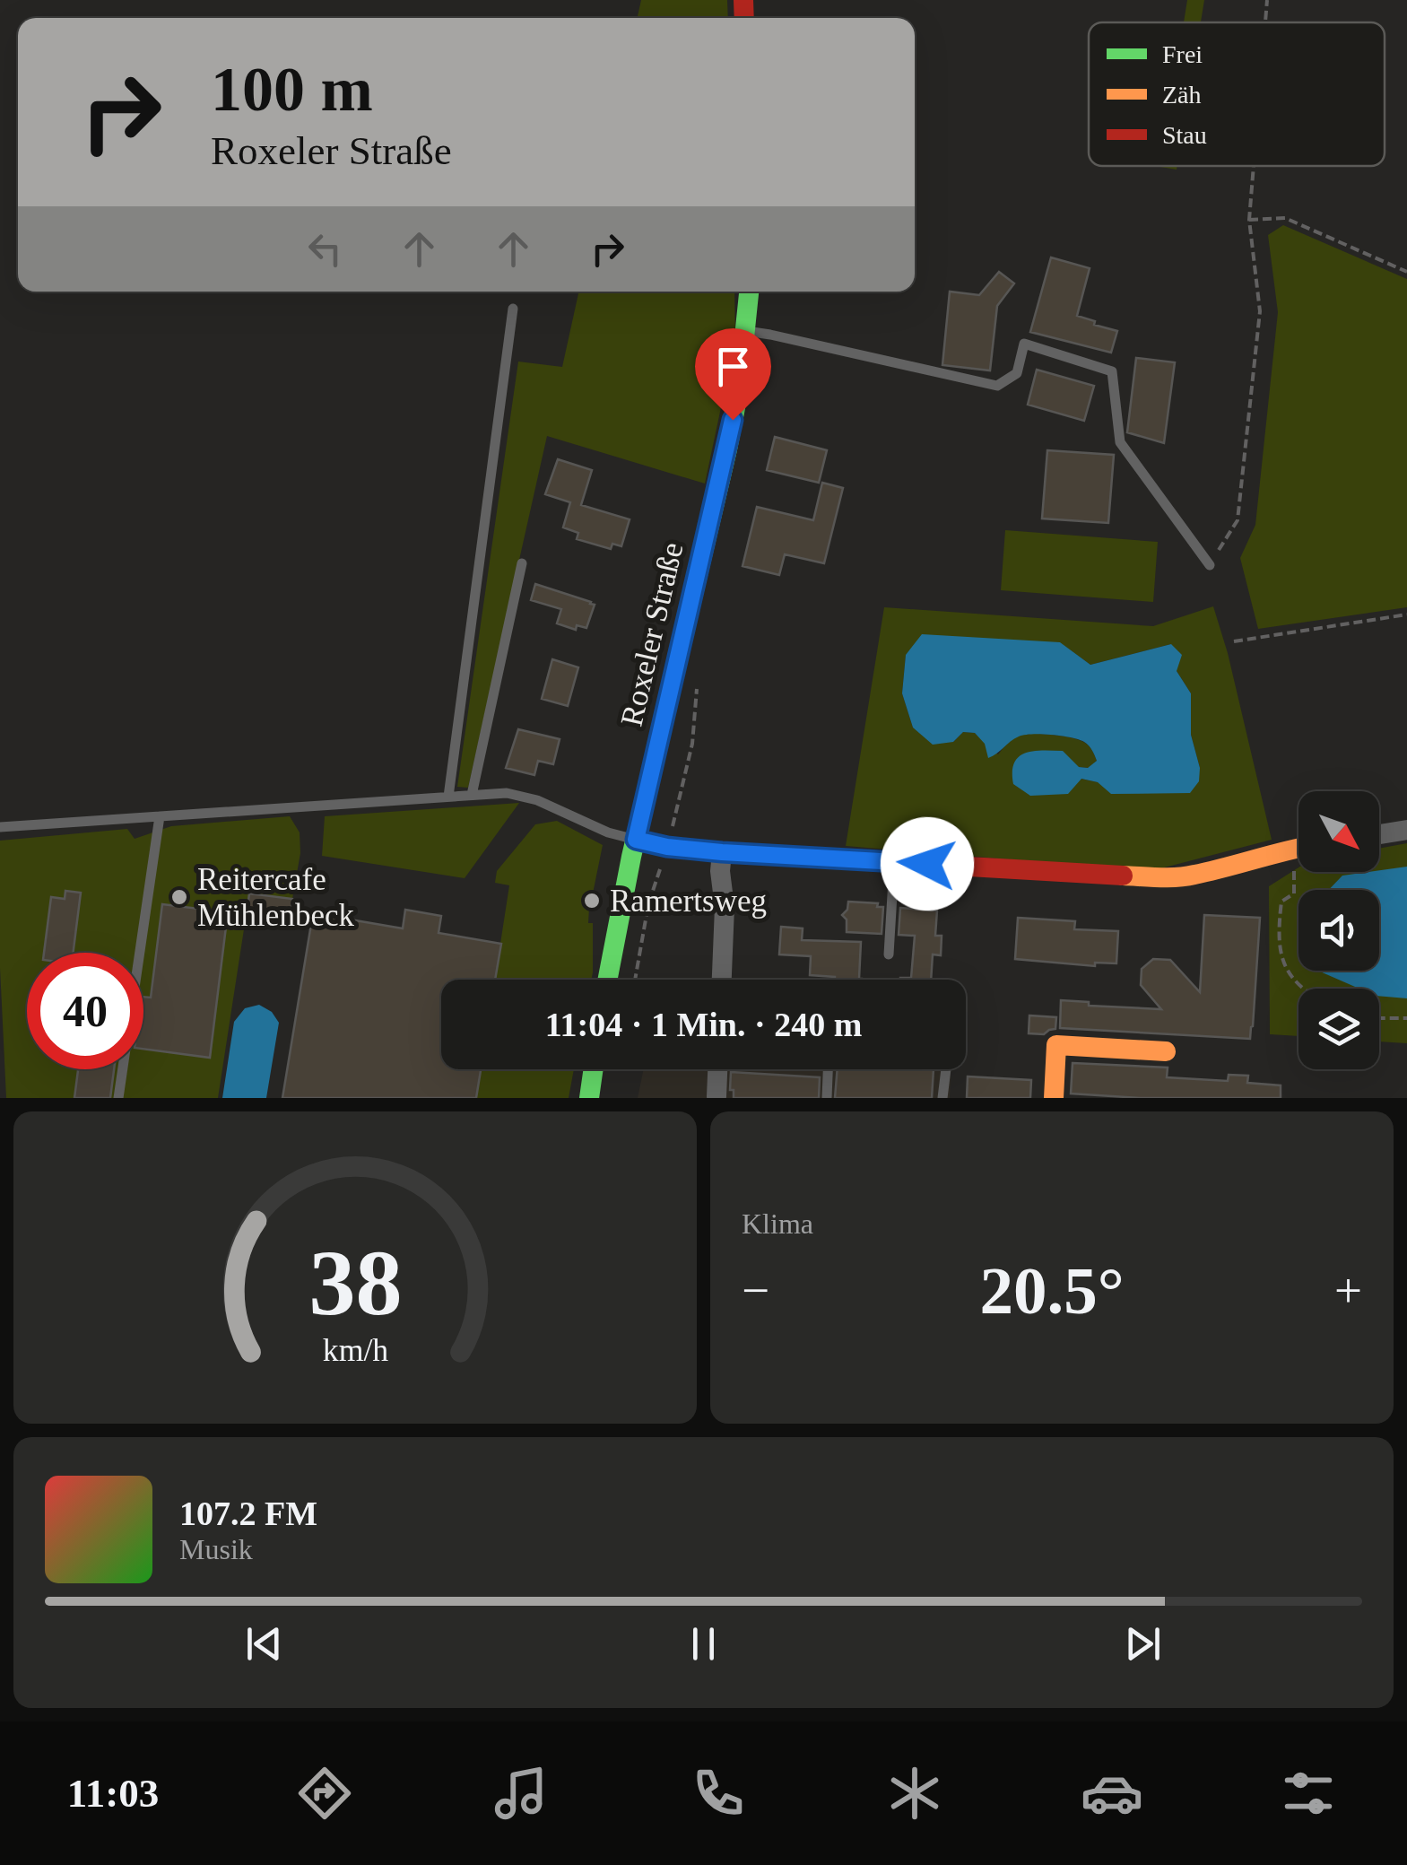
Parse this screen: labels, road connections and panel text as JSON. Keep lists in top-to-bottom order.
{
  "streets": {
    "street": ["Roxeler Straße"]
  },
  "places": ["Reitercafe Mühlenbeck", "Ramertsweg"],
  "legend": ["Frei", "Zäh", "Stau"],
  "north": "bottom right",
  "page": {
    "turn": ["100 m", "Roxeler Straße"],
    "limit": "40",
    "trip": "11:04 · 1 Min. · 240 m",
    "tile": "Klima",
    "heat": ["−", "20.5°", "+"],
    "song": ["107.2 FM", "Musik"],
    "tabs": "11:03",
    "gauge": ["38", "km/h"]
  }
}
